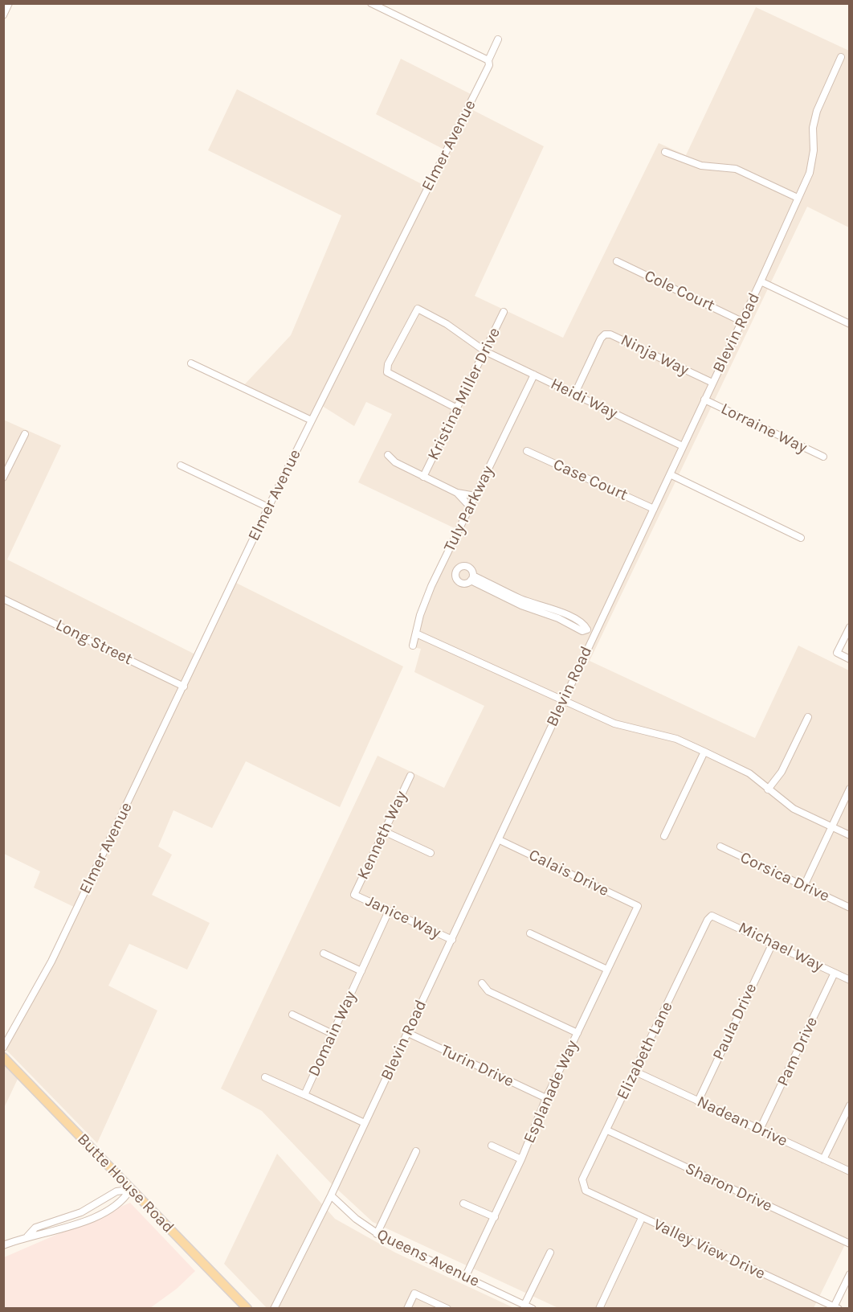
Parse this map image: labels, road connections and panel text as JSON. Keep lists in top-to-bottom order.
{
  "streets": {
    "main road": ["Butte House Road"],
    "street": [
      "Elmer Avenue",
      "Cole Court",
      "Blevin Road",
      "Ninja Way",
      "Kristina Miller Drive",
      "Heidi Way",
      "Lorraine Way",
      "Case Court",
      "Tuly Parkway",
      "Long Street",
      "Kenneth Way",
      "Calais Drive",
      "Corsica Drive",
      "Janice Way",
      "Michael Way",
      "Paula Drive",
      "Domain Way",
      "Elizabeth Lane",
      "Pam Drive",
      "Turin Drive",
      "Esplanade Way",
      "Nadean Drive",
      "Sharon Drive",
      "Valley View Drive",
      "Queens Avenue"
    ]
  },
  "crossings": [
    ["Elmer Avenue", "Long Street"],
    ["Cole Court", "Blevin Road"],
    ["Blevin Road", "Ninja Way"],
    ["Blevin Road", "Heidi Way"],
    ["Blevin Road", "Lorraine Way"],
    ["Blevin Road", "Case Court"],
    ["Blevin Road", "Calais Drive"],
    ["Blevin Road", "Janice Way"],
    ["Blevin Road", "Domain Way"],
    ["Blevin Road", "Turin Drive"],
    ["Blevin Road", "Queens Avenue"],
    ["Ninja Way", "Heidi Way"],
    ["Kristina Miller Drive", "Heidi Way"],
    ["Heidi Way", "Tuly Parkway"],
    ["Kenneth Way", "Janice Way"],
    ["Calais Drive", "Esplanade Way"],
    ["Janice Way", "Domain Way"],
    ["Michael Way", "Paula Drive"],
    ["Michael Way", "Elizabeth Lane"],
    ["Michael Way", "Pam Drive"],
    ["Paula Drive", "Nadean Drive"],
    ["Elizabeth Lane", "Nadean Drive"],
    ["Elizabeth Lane", "Sharon Drive"],
    ["Elizabeth Lane", "Valley View Drive"],
    ["Pam Drive", "Nadean Drive"],
    ["Turin Drive", "Esplanade Way"],
    ["Esplanade Way", "Queens Avenue"]
  ]
}
